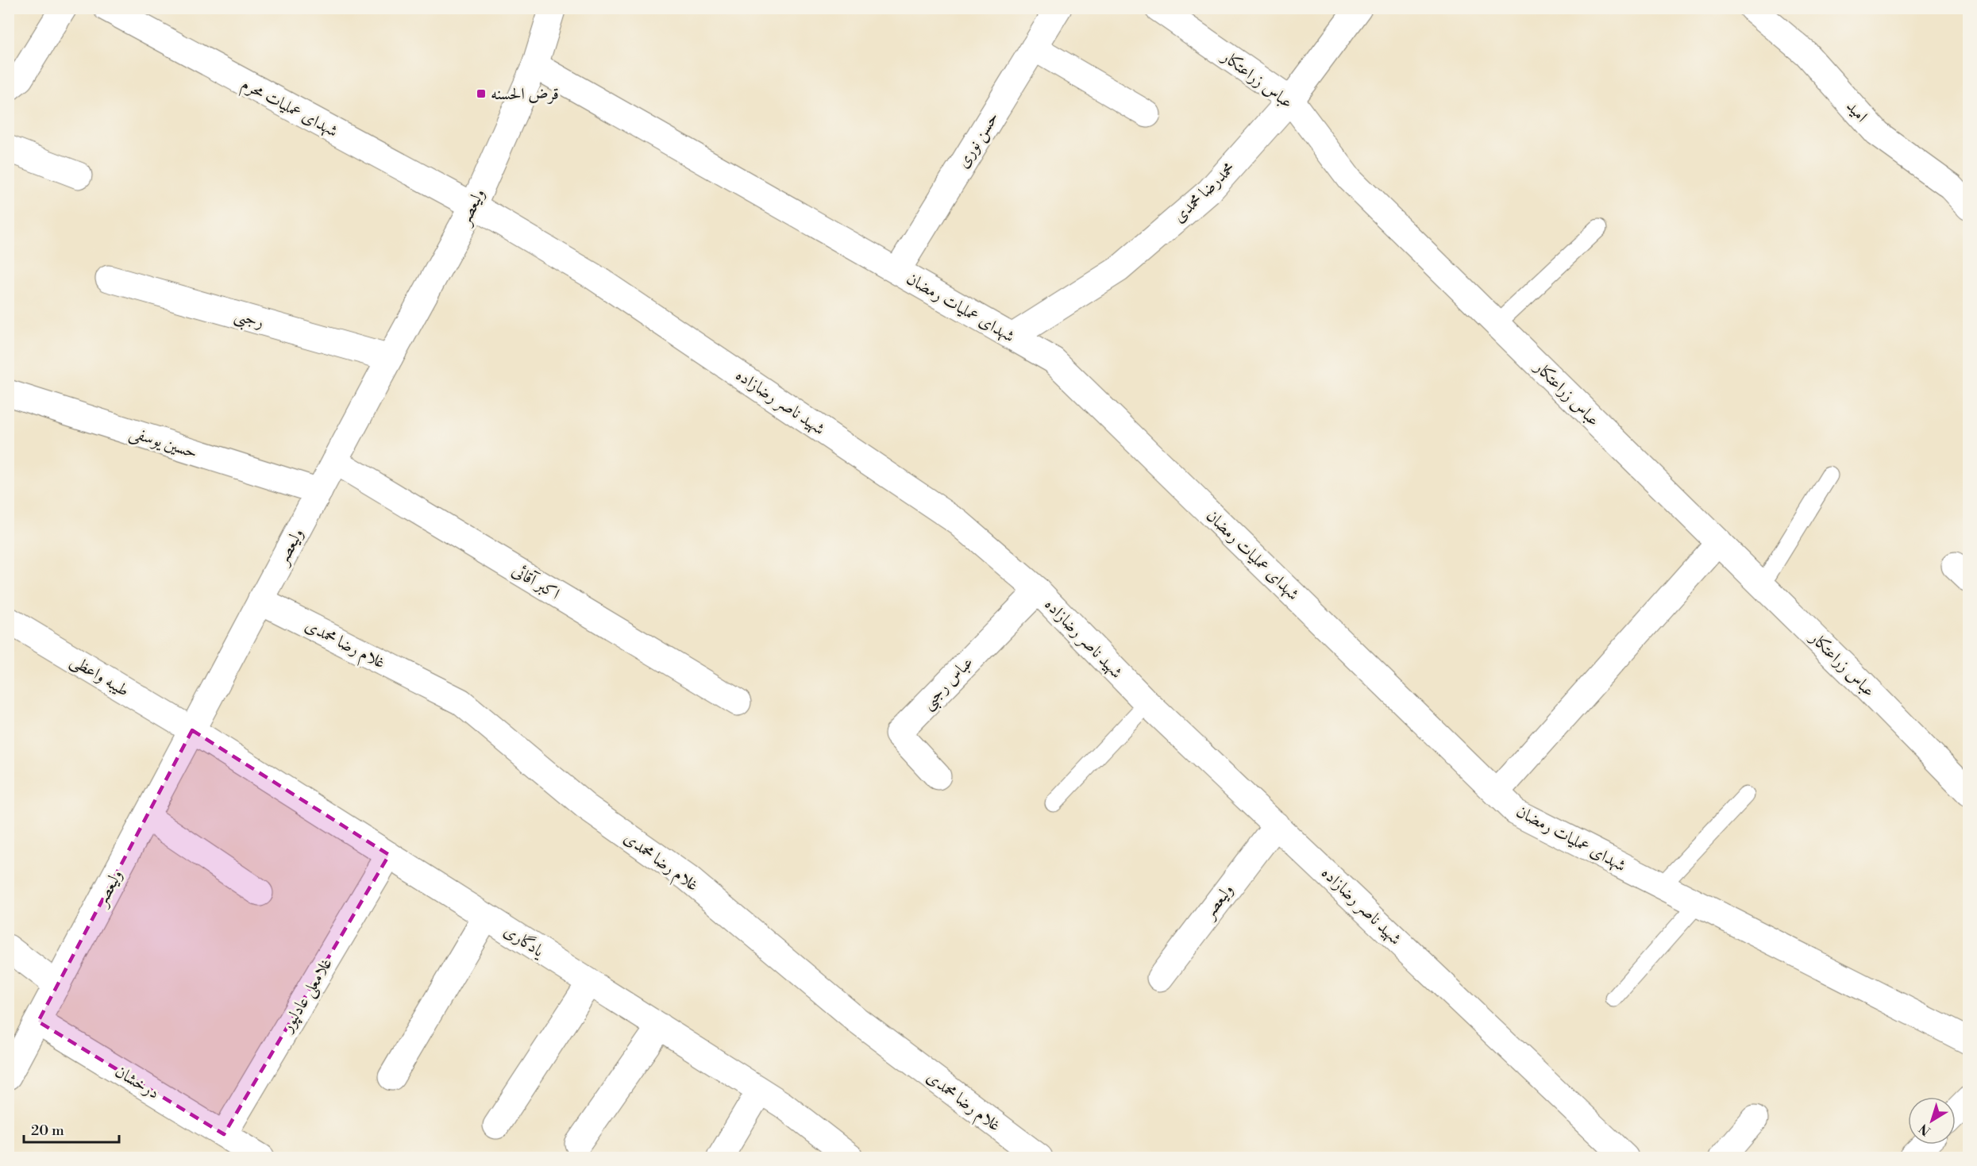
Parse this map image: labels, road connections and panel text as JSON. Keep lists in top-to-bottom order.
{
  "streets": {
    "street": [
      "عباس زراعتکار",
      "شهدای عملیات محرم",
      "امید",
      "حسن نوری",
      "محمدرضا محمدی",
      "ولیعصر",
      "شهدای عملیات رمضان",
      "رجبی",
      "شهید ناصر رضازاده",
      "حسین یوسفی",
      "اکبر آقائی",
      "غلام رضا محمدی",
      "طیبه واعظی",
      "عباس رجبی",
      "یادگاری",
      "غلامعلی عادلپور",
      "درخشان"
    ]
  },
  "crossings": [
    ["عباس زراعتکار", "محمدرضا محمدی"],
    ["شهدای عملیات محرم", "ولیعصر"],
    ["شهدای عملیات محرم", "شهید ناصر رضازاده"],
    ["حسن نوری", "شهدای عملیات رمضان"],
    ["محمدرضا محمدی", "شهدای عملیات رمضان"],
    ["ولیعصر", "شهدای عملیات رمضان"],
    ["ولیعصر", "رجبی"],
    ["ولیعصر", "شهید ناصر رضازاده"],
    ["ولیعصر", "حسین یوسفی"],
    ["ولیعصر", "اکبر آقائی"],
    ["ولیعصر", "غلام رضا محمدی"],
    ["ولیعصر", "طیبه واعظی"],
    ["ولیعصر", "یادگاری"],
    ["ولیعصر", "درخشان"],
    ["شهید ناصر رضازاده", "عباس رجبی"],
    ["طیبه واعظی", "یادگاری"],
    ["یادگاری", "غلامعلی عادلپور"],
    ["غلامعلی عادلپور", "درخشان"]
  ],
  "places": {
    "transit": ["قرض الحسنه"]
  },
  "scale_bar": "20 m",
  "north": "bottom left"
}
